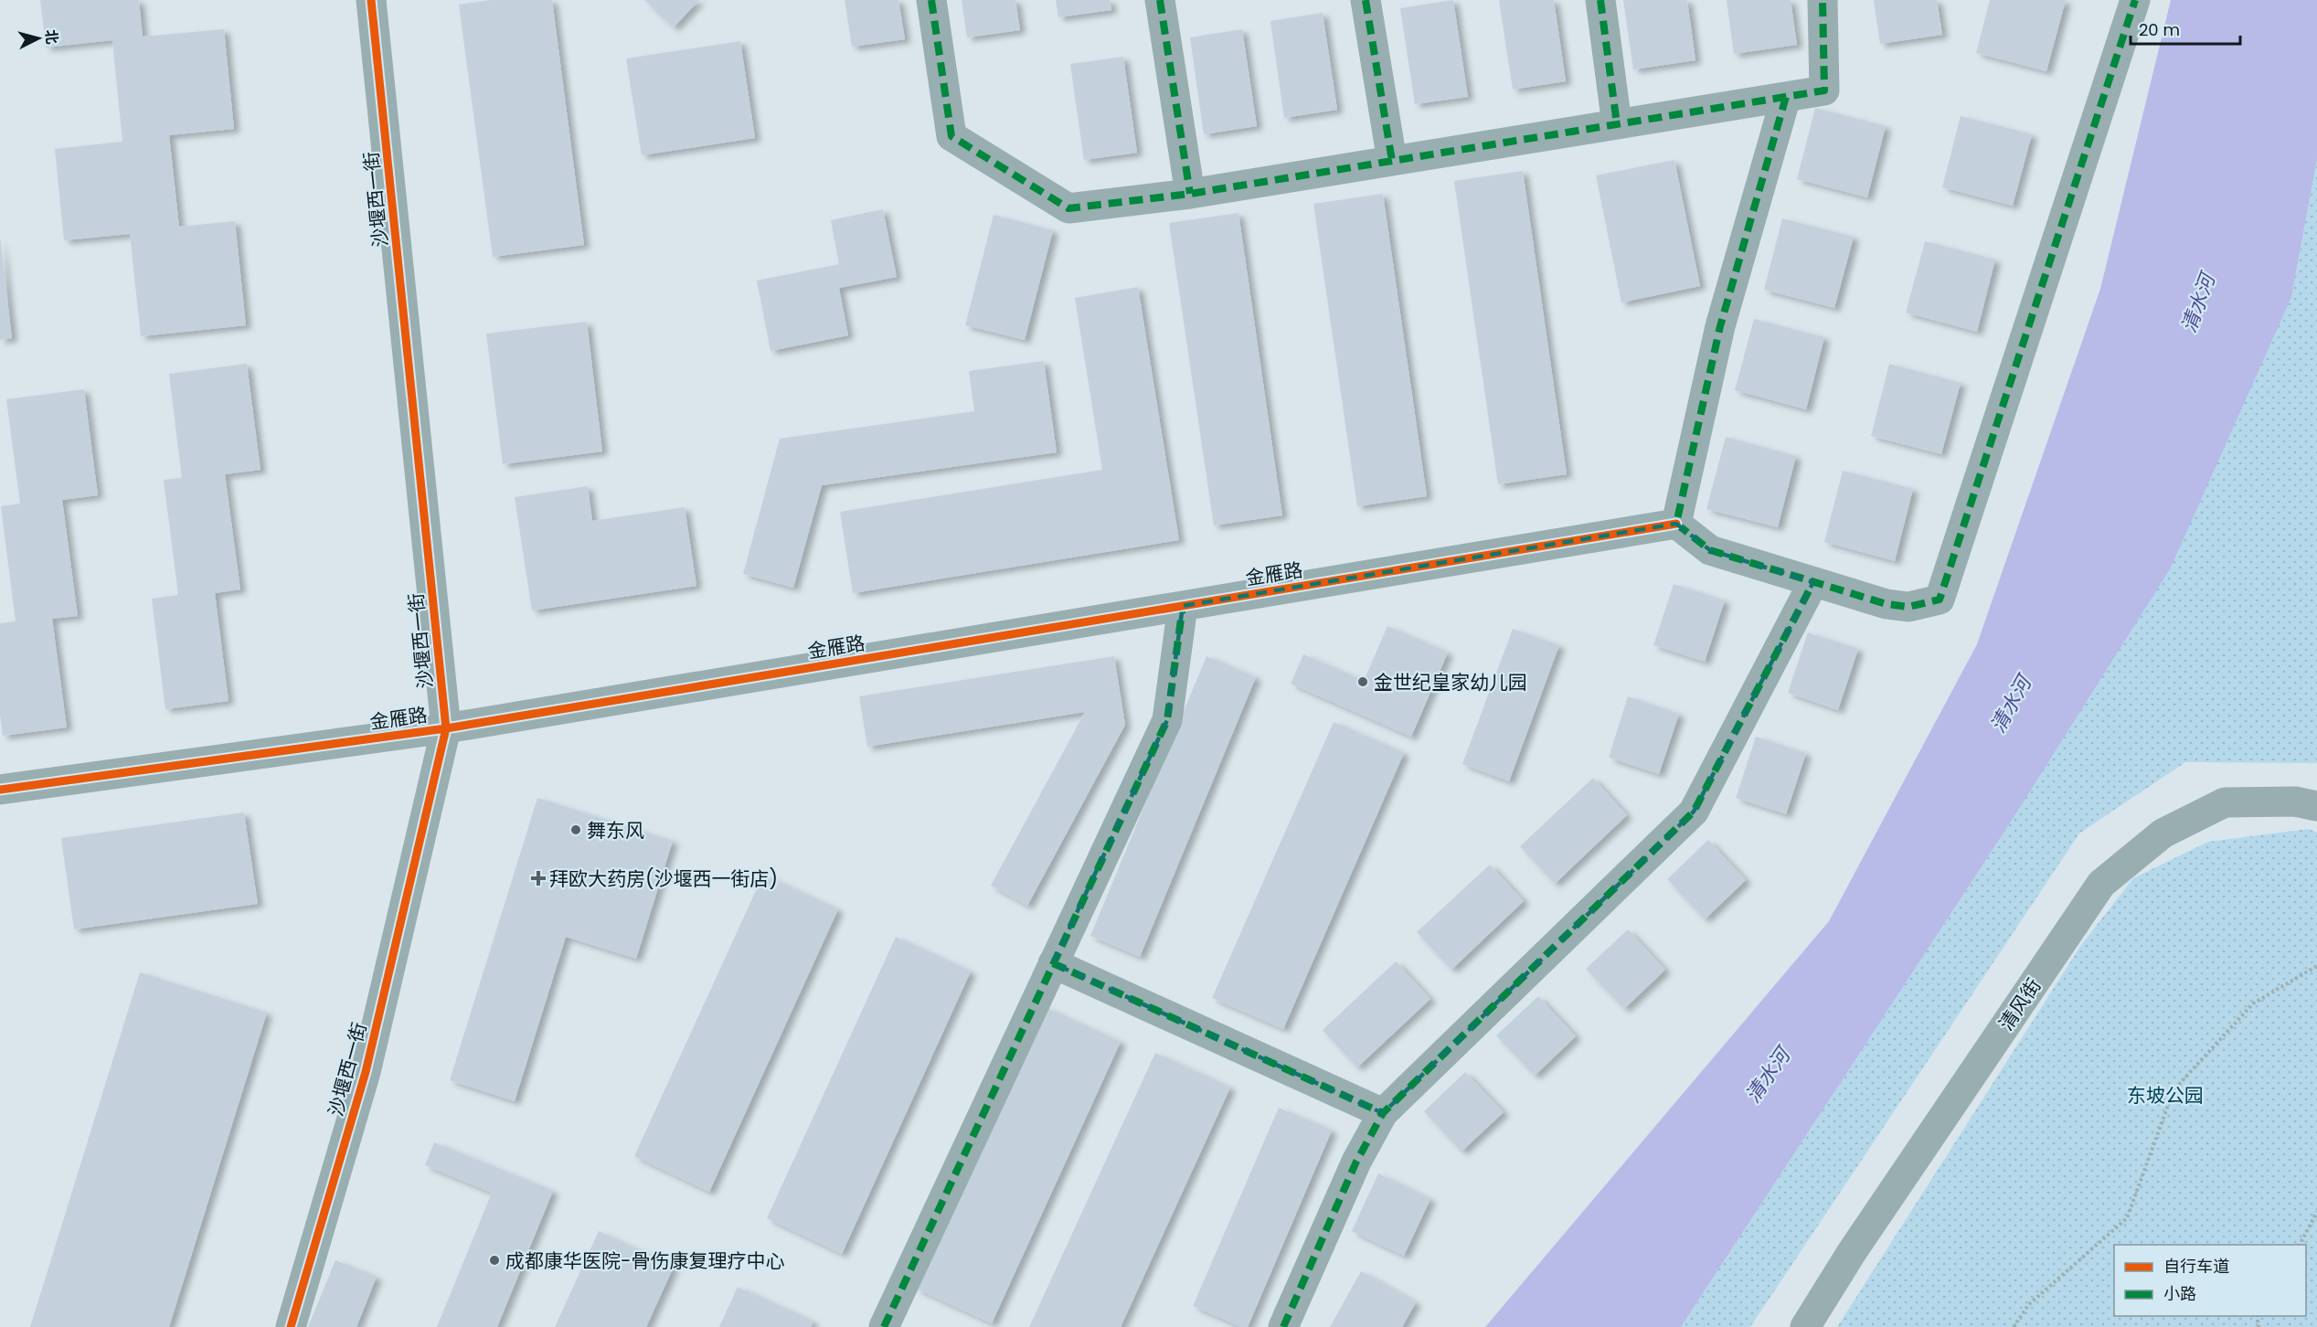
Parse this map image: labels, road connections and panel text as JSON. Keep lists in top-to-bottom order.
{
  "streets": {
    "street": ["沙堰西一街", "金雁路", "清风街"]
  },
  "crossings": [
    ["沙堰西一街", "金雁路"]
  ],
  "water": ["清水河"],
  "parks": ["东坡公园"],
  "places": {
    "other": ["金世纪皇家幼儿园", "舞东风", "成都康华医院-骨伤康复理疗中心"],
    "health": ["拜欧大药房(沙堰西一街店)"]
  },
  "legend": ["自行车道", "小路"],
  "scale_bar": "20 m",
  "north": "right"
}
